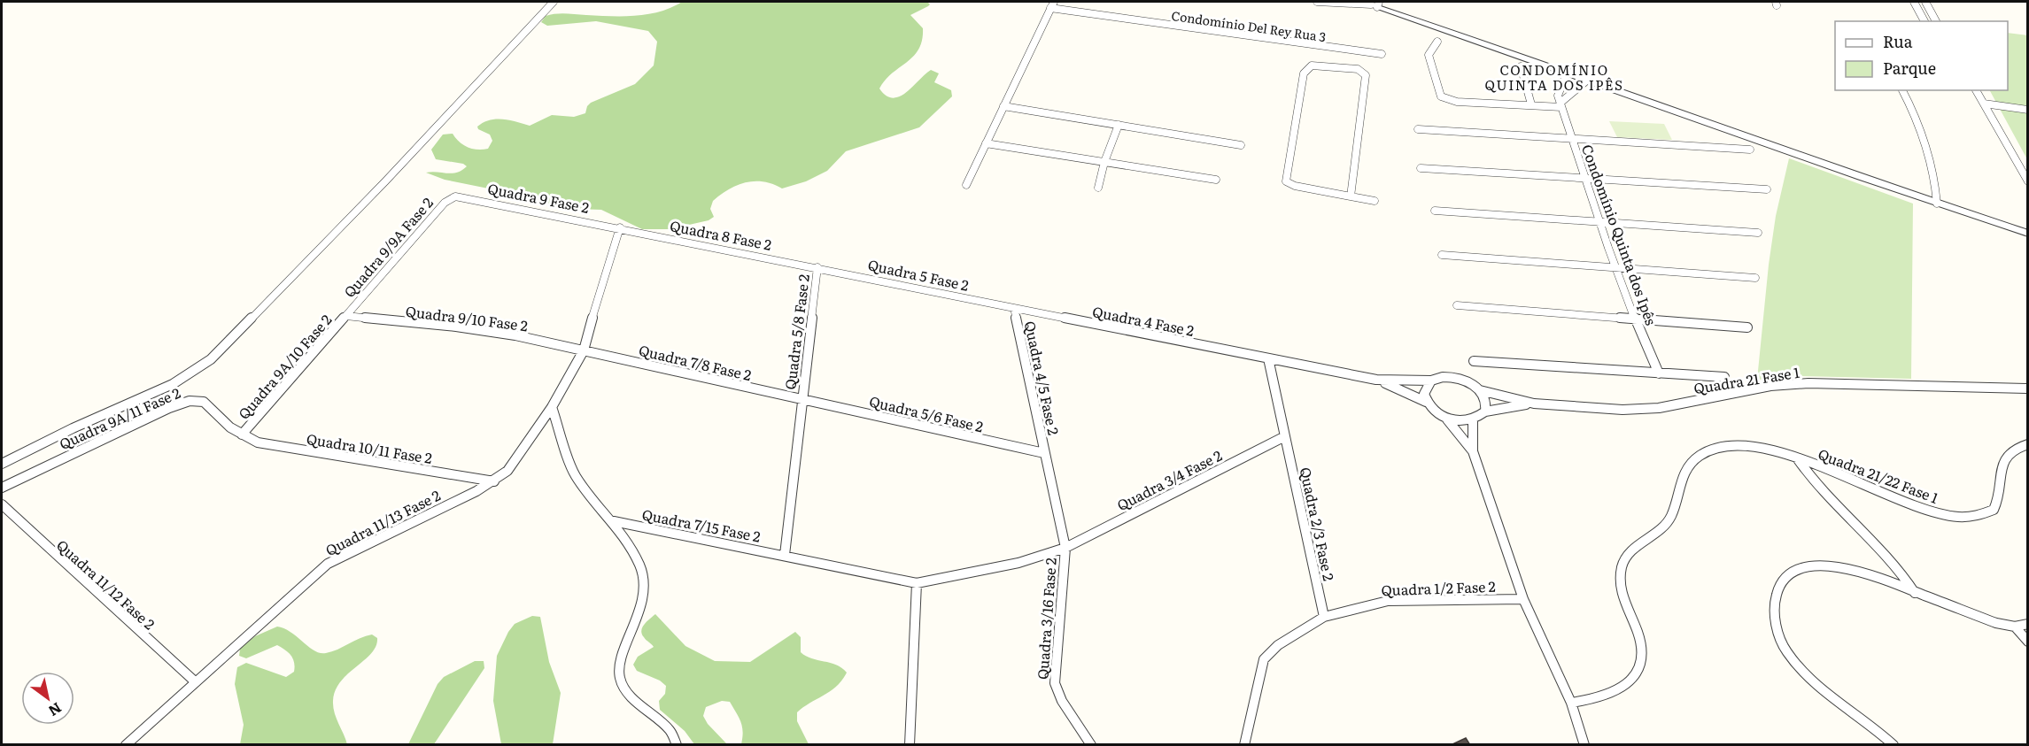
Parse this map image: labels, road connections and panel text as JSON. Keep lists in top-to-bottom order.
{
  "streets": {
    "street": [
      "Condomínio Del Rey Rua 3",
      "Quadra 9 Fase 2",
      "Quadra 8 Fase 2",
      "Condomínio Quinta dos Ipês",
      "Quadra 9/9A Fase 2",
      "Quadra 5 Fase 2",
      "Quadra 9/10 Fase 2",
      "Quadra 4 Fase 2",
      "Quadra 5/8 Fase 2",
      "Quadra 7/8 Fase 2",
      "Quadra 9A/10 Fase 2",
      "Quadra 4/5 Fase 2",
      "Quadra 21 Fase 1",
      "Quadra 5/6 Fase 2",
      "Quadra 9A/11 Fase 2",
      "Quadra 10/11 Fase 2",
      "Quadra 21/22 Fase 1",
      "Quadra 3/4 Fase 2",
      "Quadra 11/13 Fase 2",
      "Quadra 2/3 Fase 2",
      "Quadra 7/15 Fase 2",
      "Quadra 11/12 Fase 2",
      "Quadra 1/2 Fase 2",
      "Quadra 3/16 Fase 2"
    ]
  },
  "crossings": [
    ["Quadra 9 Fase 2", "Quadra 8 Fase 2"],
    ["Quadra 9 Fase 2", "Quadra 9/9A Fase 2"],
    ["Quadra 9 Fase 2", "Quadra 11/13 Fase 2"],
    ["Quadra 8 Fase 2", "Quadra 5 Fase 2"],
    ["Quadra 8 Fase 2", "Quadra 5/8 Fase 2"],
    ["Quadra 8 Fase 2", "Quadra 11/13 Fase 2"],
    ["Quadra 9/9A Fase 2", "Quadra 9/10 Fase 2"],
    ["Quadra 9/9A Fase 2", "Quadra 9A/10 Fase 2"],
    ["Quadra 5 Fase 2", "Quadra 4 Fase 2"],
    ["Quadra 5 Fase 2", "Quadra 5/8 Fase 2"],
    ["Quadra 5 Fase 2", "Quadra 4/5 Fase 2"],
    ["Quadra 9/10 Fase 2", "Quadra 7/8 Fase 2"],
    ["Quadra 9/10 Fase 2", "Quadra 9A/10 Fase 2"],
    ["Quadra 9/10 Fase 2", "Quadra 11/13 Fase 2"],
    ["Quadra 4 Fase 2", "Quadra 4/5 Fase 2"],
    ["Quadra 4 Fase 2", "Quadra 2/3 Fase 2"],
    ["Quadra 5/8 Fase 2", "Quadra 7/8 Fase 2"],
    ["Quadra 5/8 Fase 2", "Quadra 5/6 Fase 2"],
    ["Quadra 5/8 Fase 2", "Quadra 7/15 Fase 2"],
    ["Quadra 7/8 Fase 2", "Quadra 5/6 Fase 2"],
    ["Quadra 7/8 Fase 2", "Quadra 11/13 Fase 2"],
    ["Quadra 9A/10 Fase 2", "Quadra 9A/11 Fase 2"],
    ["Quadra 9A/10 Fase 2", "Quadra 10/11 Fase 2"],
    ["Quadra 4/5 Fase 2", "Quadra 5/6 Fase 2"],
    ["Quadra 4/5 Fase 2", "Quadra 3/4 Fase 2"],
    ["Quadra 4/5 Fase 2", "Quadra 3/16 Fase 2"],
    ["Quadra 9A/11 Fase 2", "Quadra 10/11 Fase 2"],
    ["Quadra 10/11 Fase 2", "Quadra 11/13 Fase 2"],
    ["Quadra 3/4 Fase 2", "Quadra 2/3 Fase 2"],
    ["Quadra 3/4 Fase 2", "Quadra 7/15 Fase 2"],
    ["Quadra 3/4 Fase 2", "Quadra 3/16 Fase 2"],
    ["Quadra 11/13 Fase 2", "Quadra 11/12 Fase 2"],
    ["Quadra 2/3 Fase 2", "Quadra 1/2 Fase 2"]
  ],
  "districts": ["CONDOMÍNIO QUINTA DOS IPÊS"],
  "legend": ["Rua", "Parque"],
  "north": "bottom right"
}
